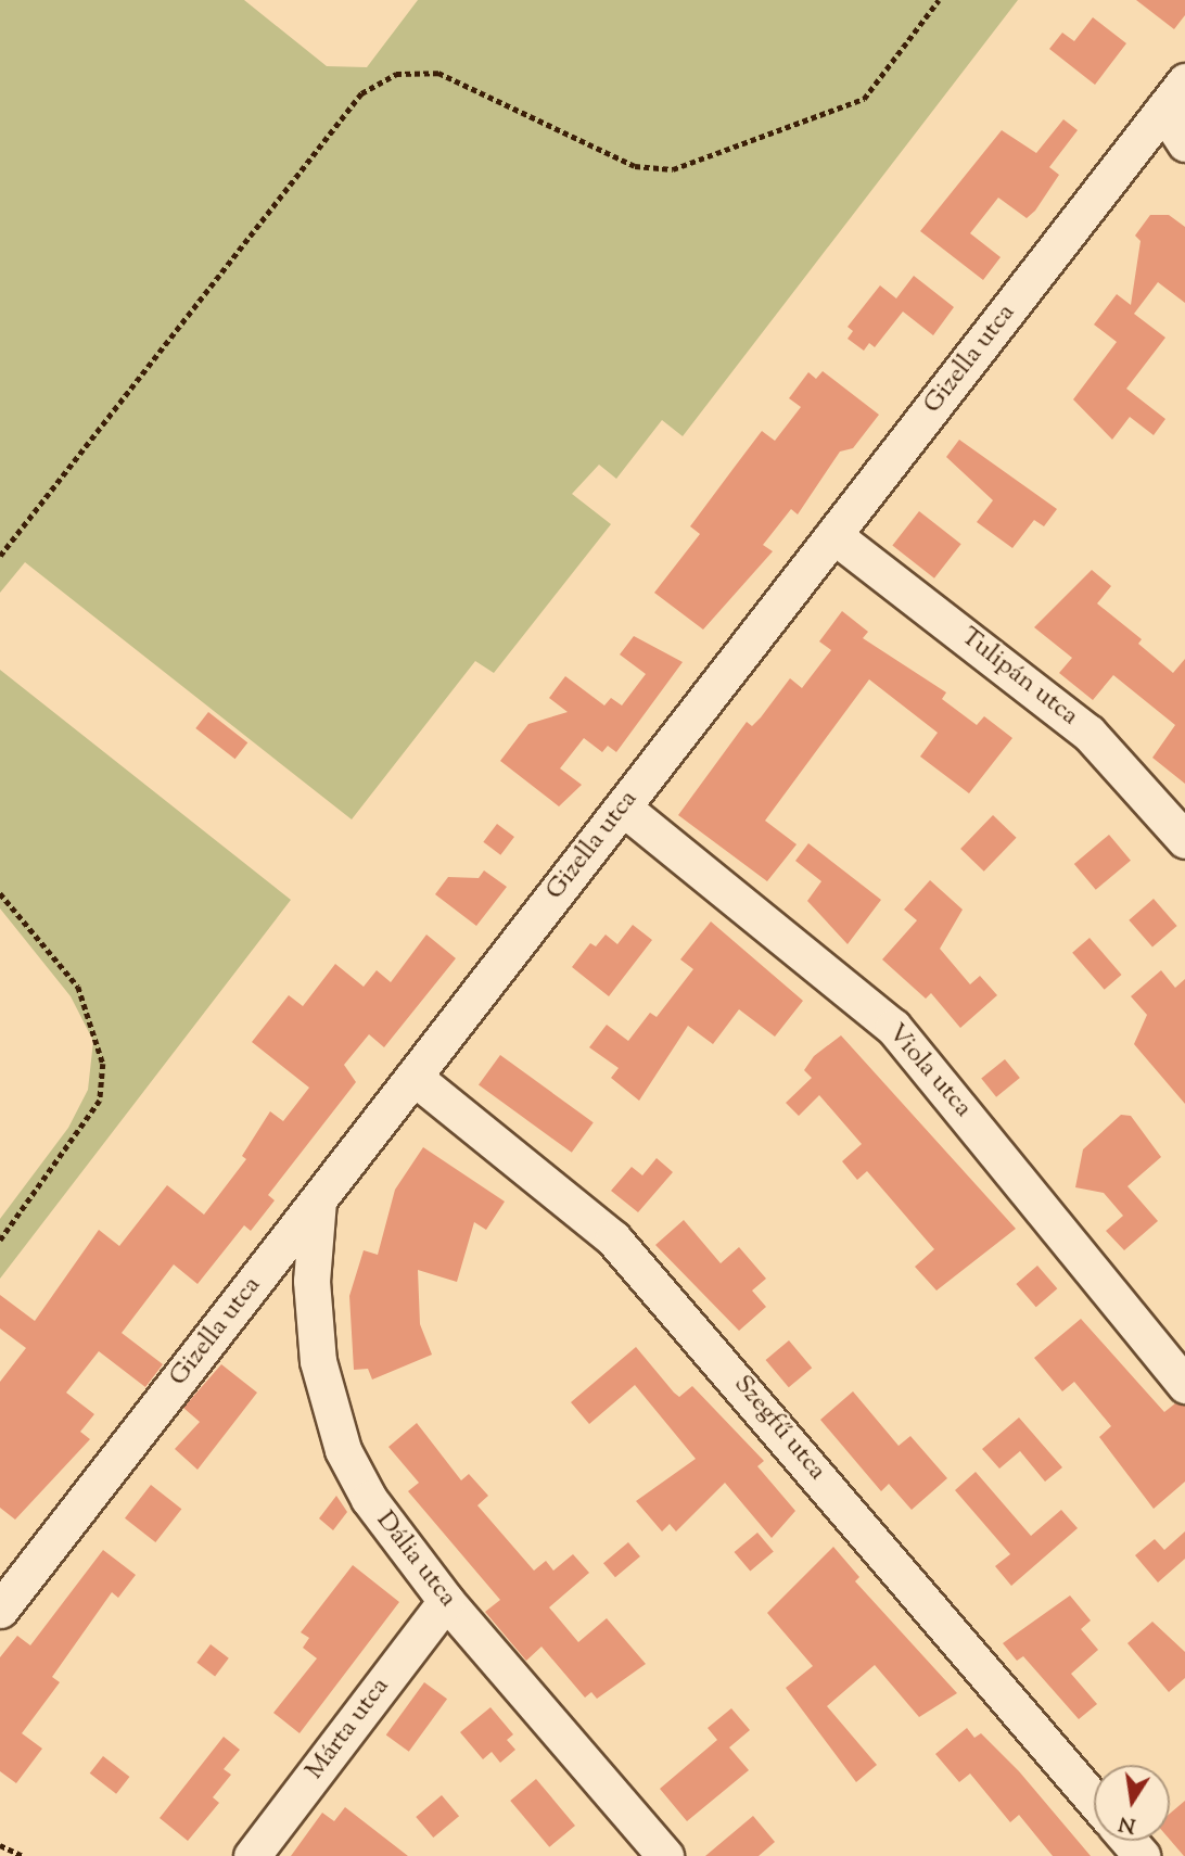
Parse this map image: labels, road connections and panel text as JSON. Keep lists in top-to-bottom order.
{
  "streets": {
    "street": [
      "Gizella utca",
      "Tulipán utca",
      "Viola utca",
      "Szegfű utca",
      "Dália utca",
      "Márta utca"
    ]
  },
  "crossings": [
    ["Gizella utca", "Tulipán utca"],
    ["Gizella utca", "Viola utca"],
    ["Gizella utca", "Szegfű utca"],
    ["Gizella utca", "Dália utca"],
    ["Dália utca", "Márta utca"]
  ],
  "north": "bottom"
}
